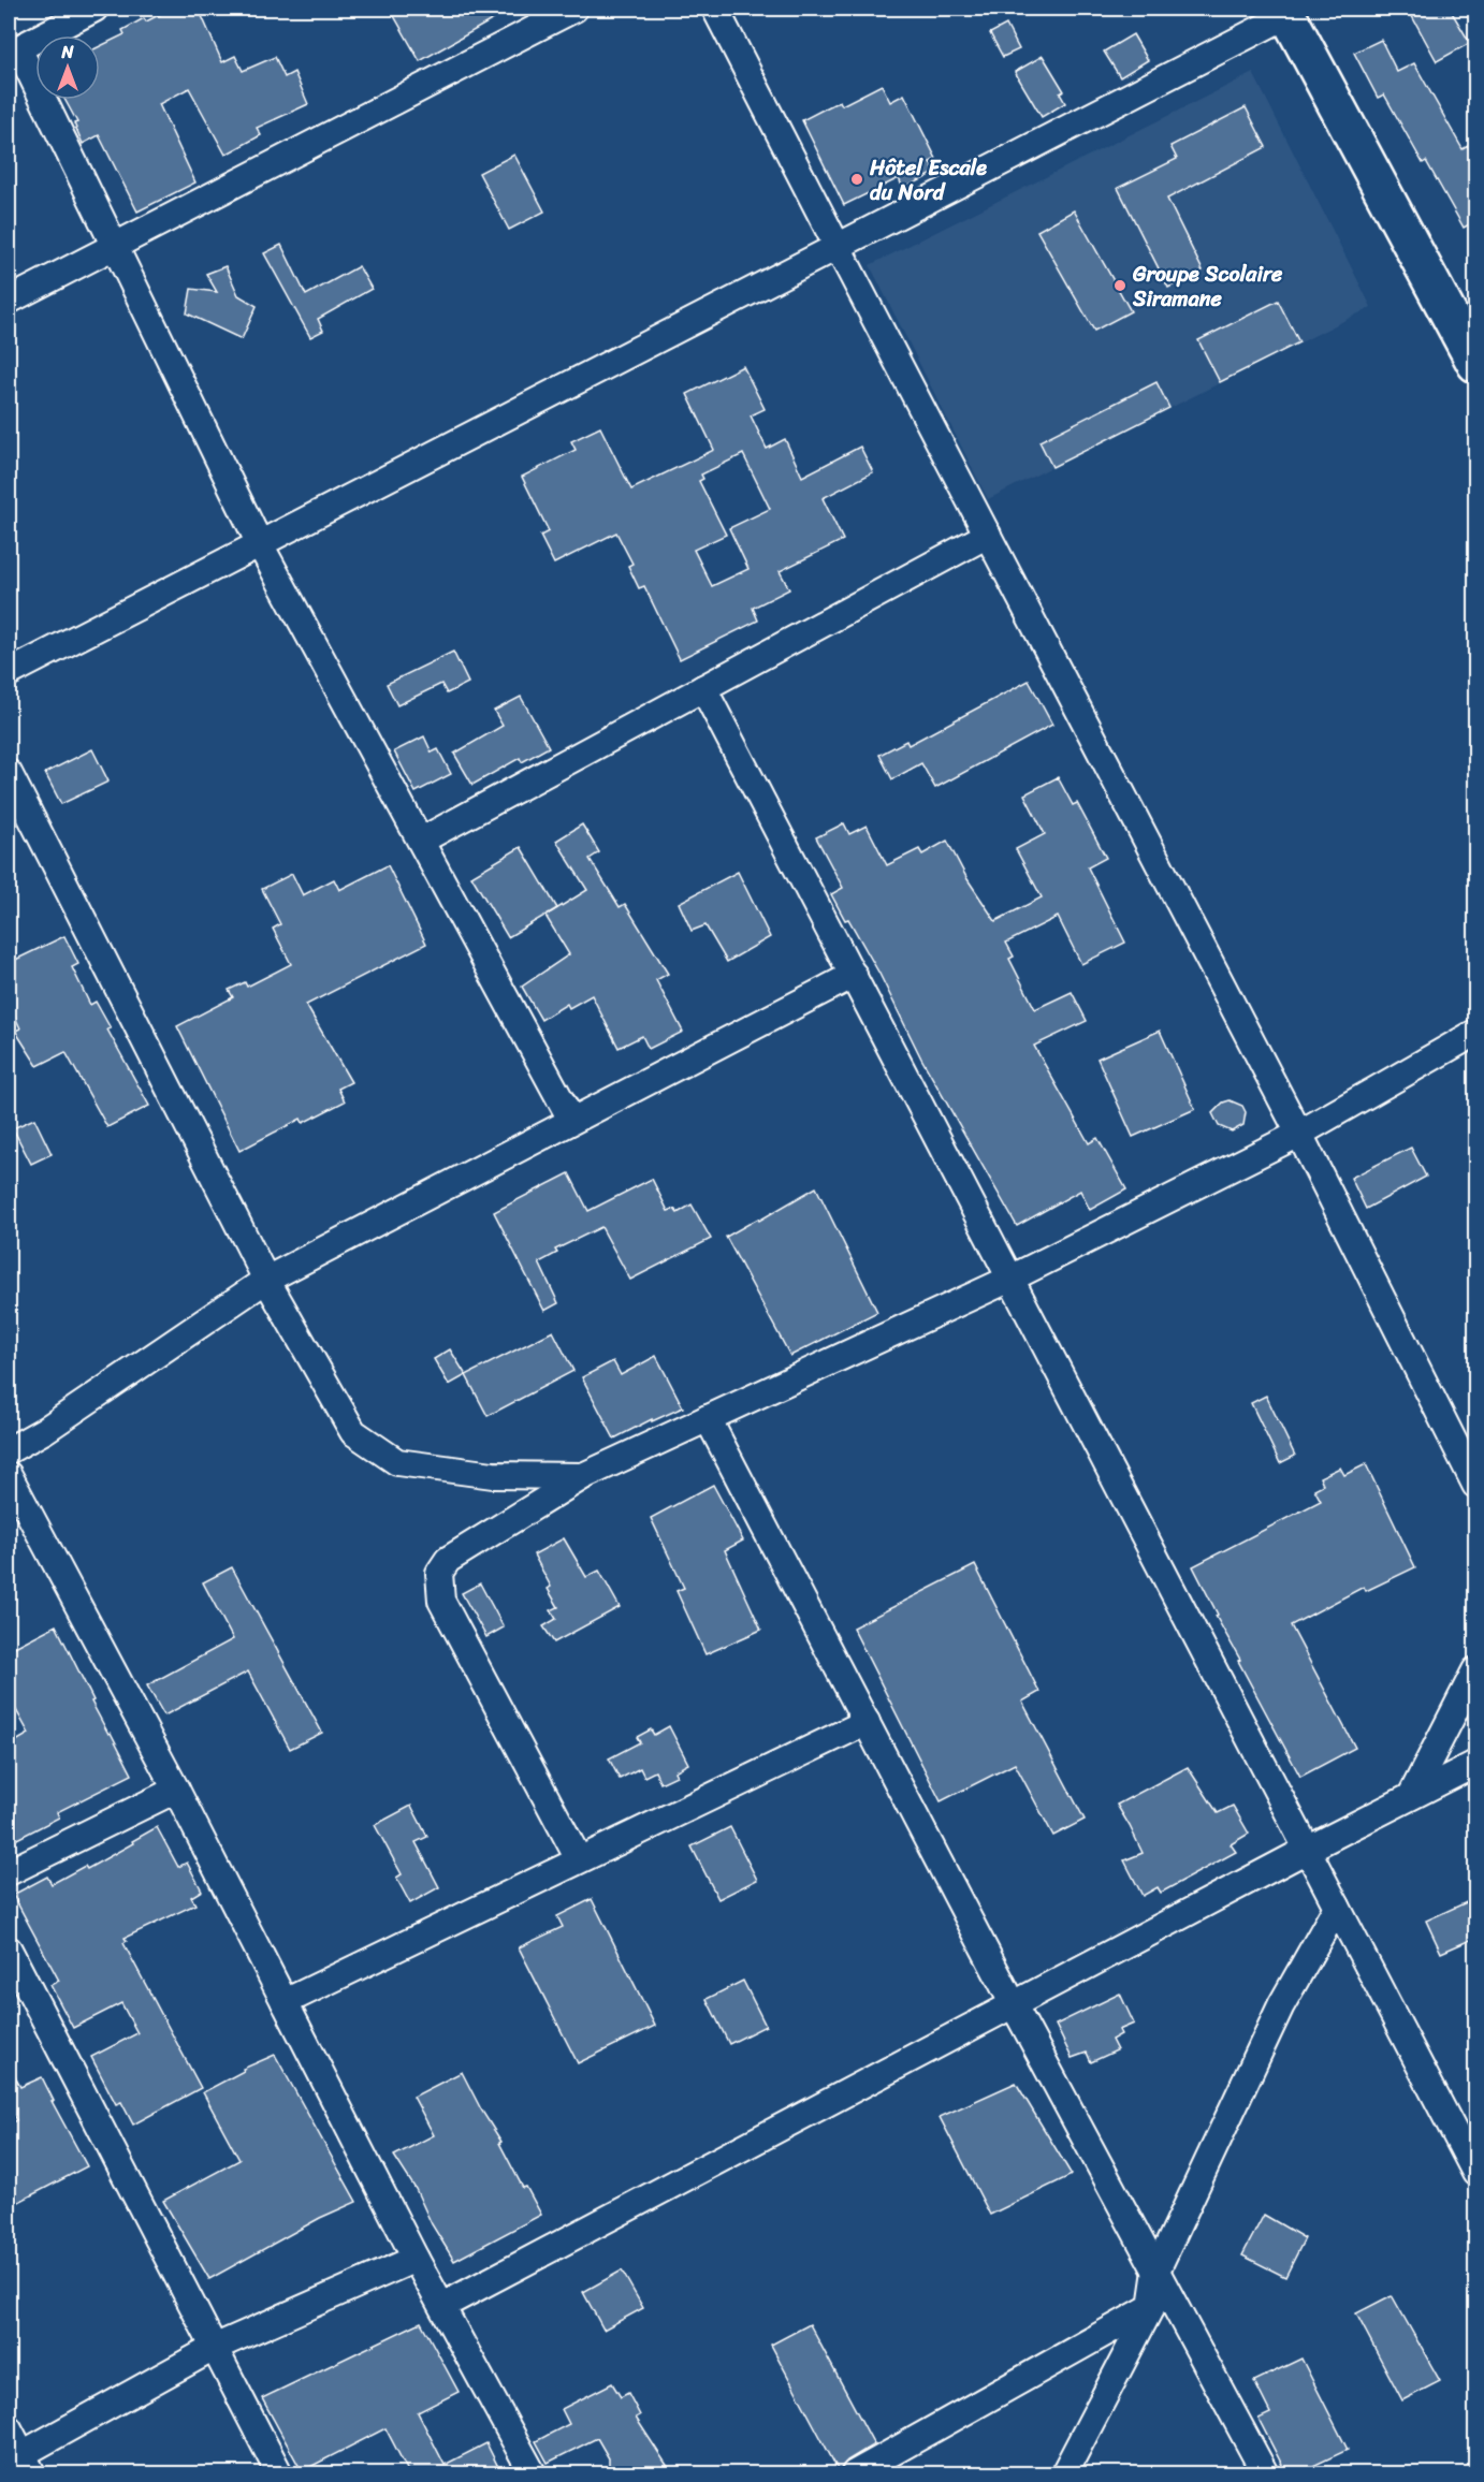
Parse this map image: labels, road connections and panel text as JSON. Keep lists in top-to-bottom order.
{
  "places": ["Hôtel Escale du Nord", "Groupe Scolaire Siramane"],
  "north": "top"
}
